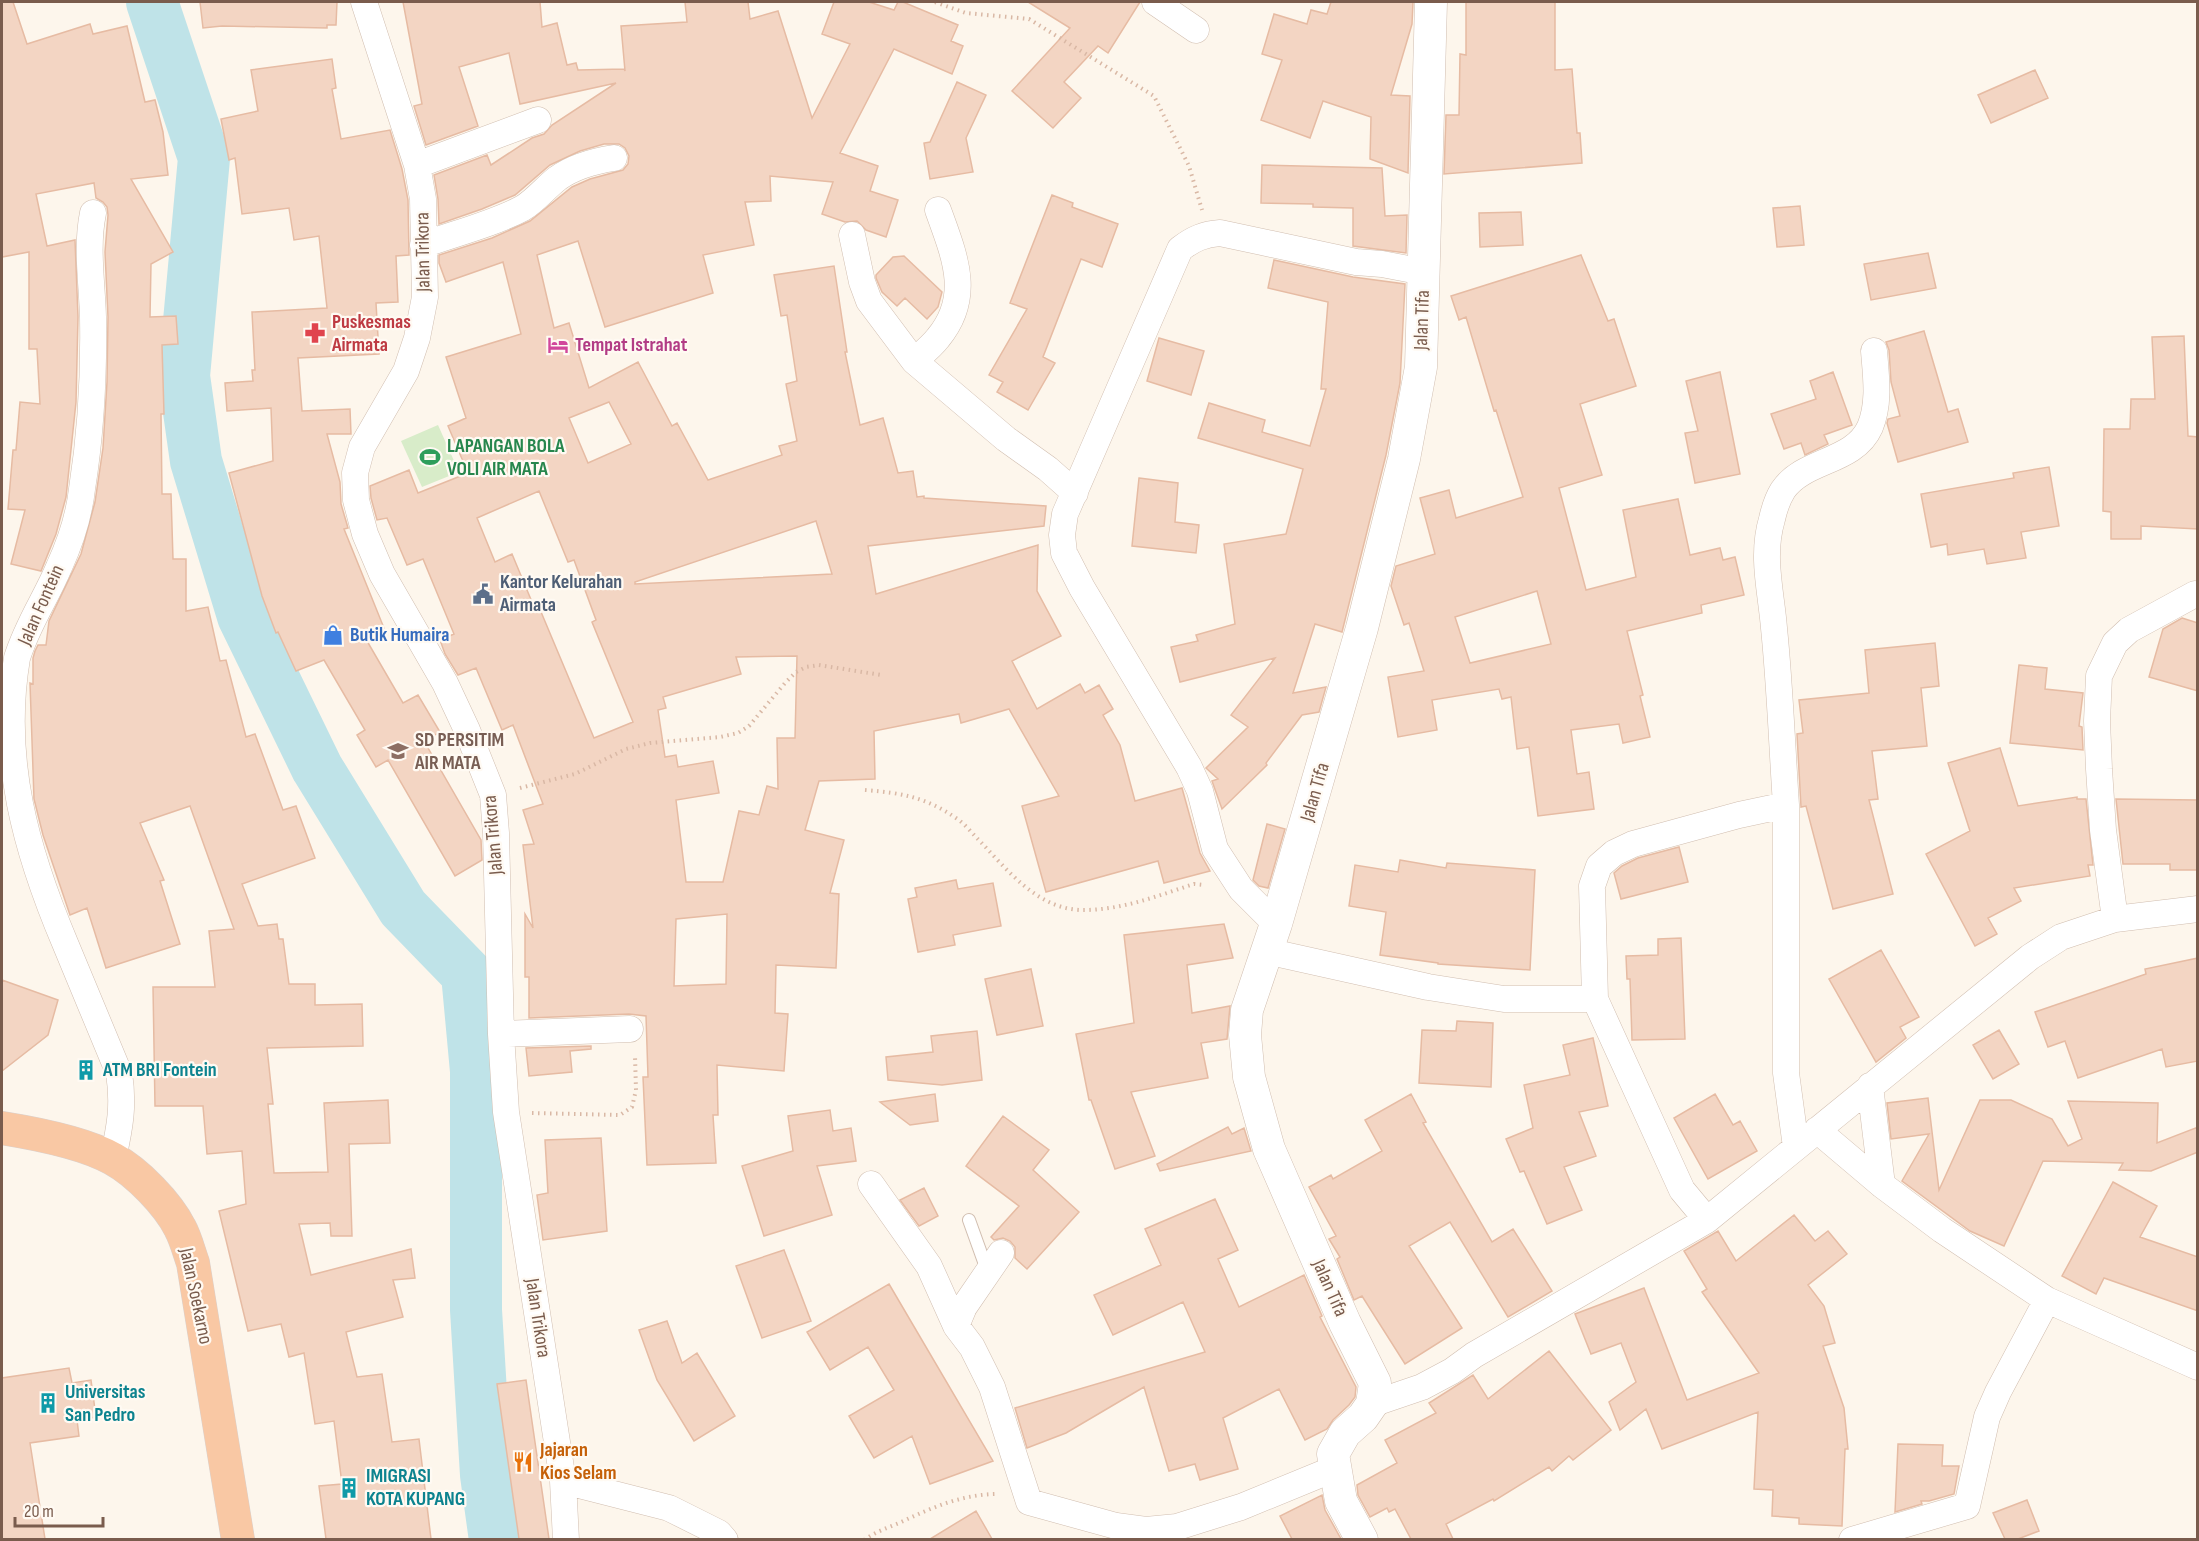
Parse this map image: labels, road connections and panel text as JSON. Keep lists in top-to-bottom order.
{
  "streets": {
    "highway": ["Jalan Soekarno"],
    "street": ["Jalan Trikora", "Jalan Tifa", "Jalan Fontein"]
  },
  "crossings": [
    ["Jalan Fontein", "Jalan Soekarno"]
  ],
  "places": {
    "pharmacy": ["Puskesmas Airmata"],
    "hotel": ["Tempat Istrahat"],
    "sports": ["LAPANGAN BOLA VOLI AIR MATA"],
    "public building": ["Kantor Kelurahan Airmata"],
    "shop": ["Butik Humaira"],
    "school or university": ["SD PERSITIM AIR MATA"],
    "building": ["ATM BRI Fontein", "Universitas San Pedro", "IMIGRASI KOTA KUPANG"],
    "restaurant": ["Jajaran Kios Selam"]
  },
  "scale_bar": "20 m"
}
